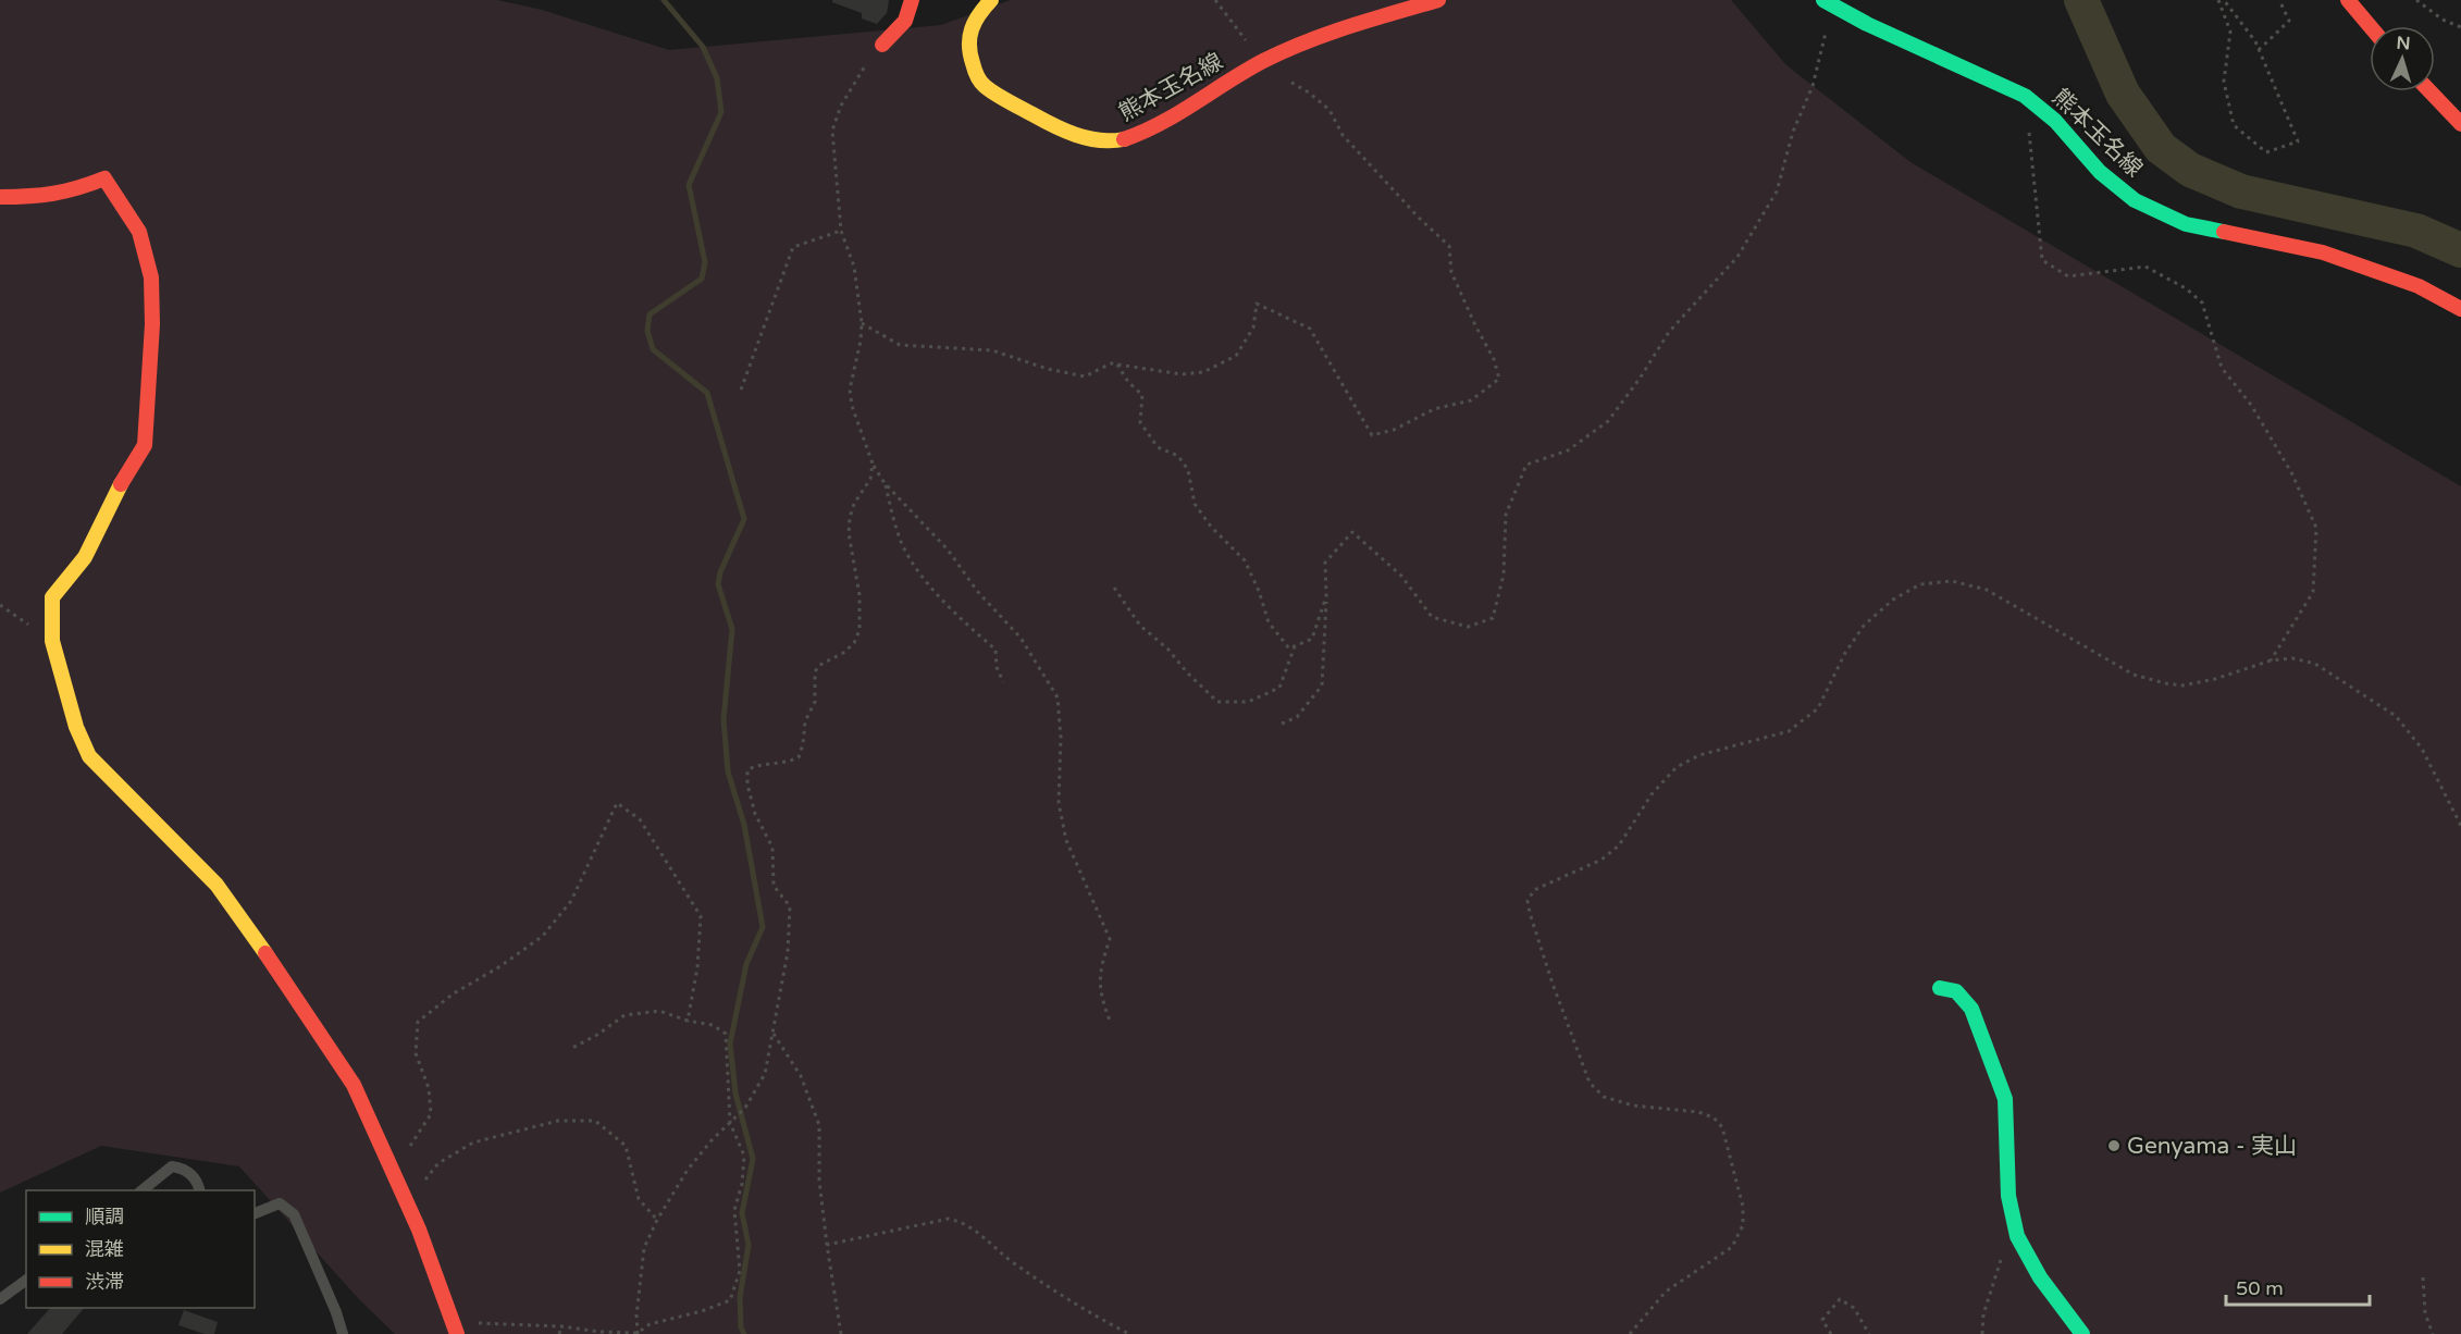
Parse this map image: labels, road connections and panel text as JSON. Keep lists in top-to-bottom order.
{
  "streets": {
    "street": ["熊本玉名線"]
  },
  "places": ["Genyama - 実山"],
  "legend": ["順調", "混雑", "渋滞"],
  "scale_bar": "50 m",
  "north": "top"
}
